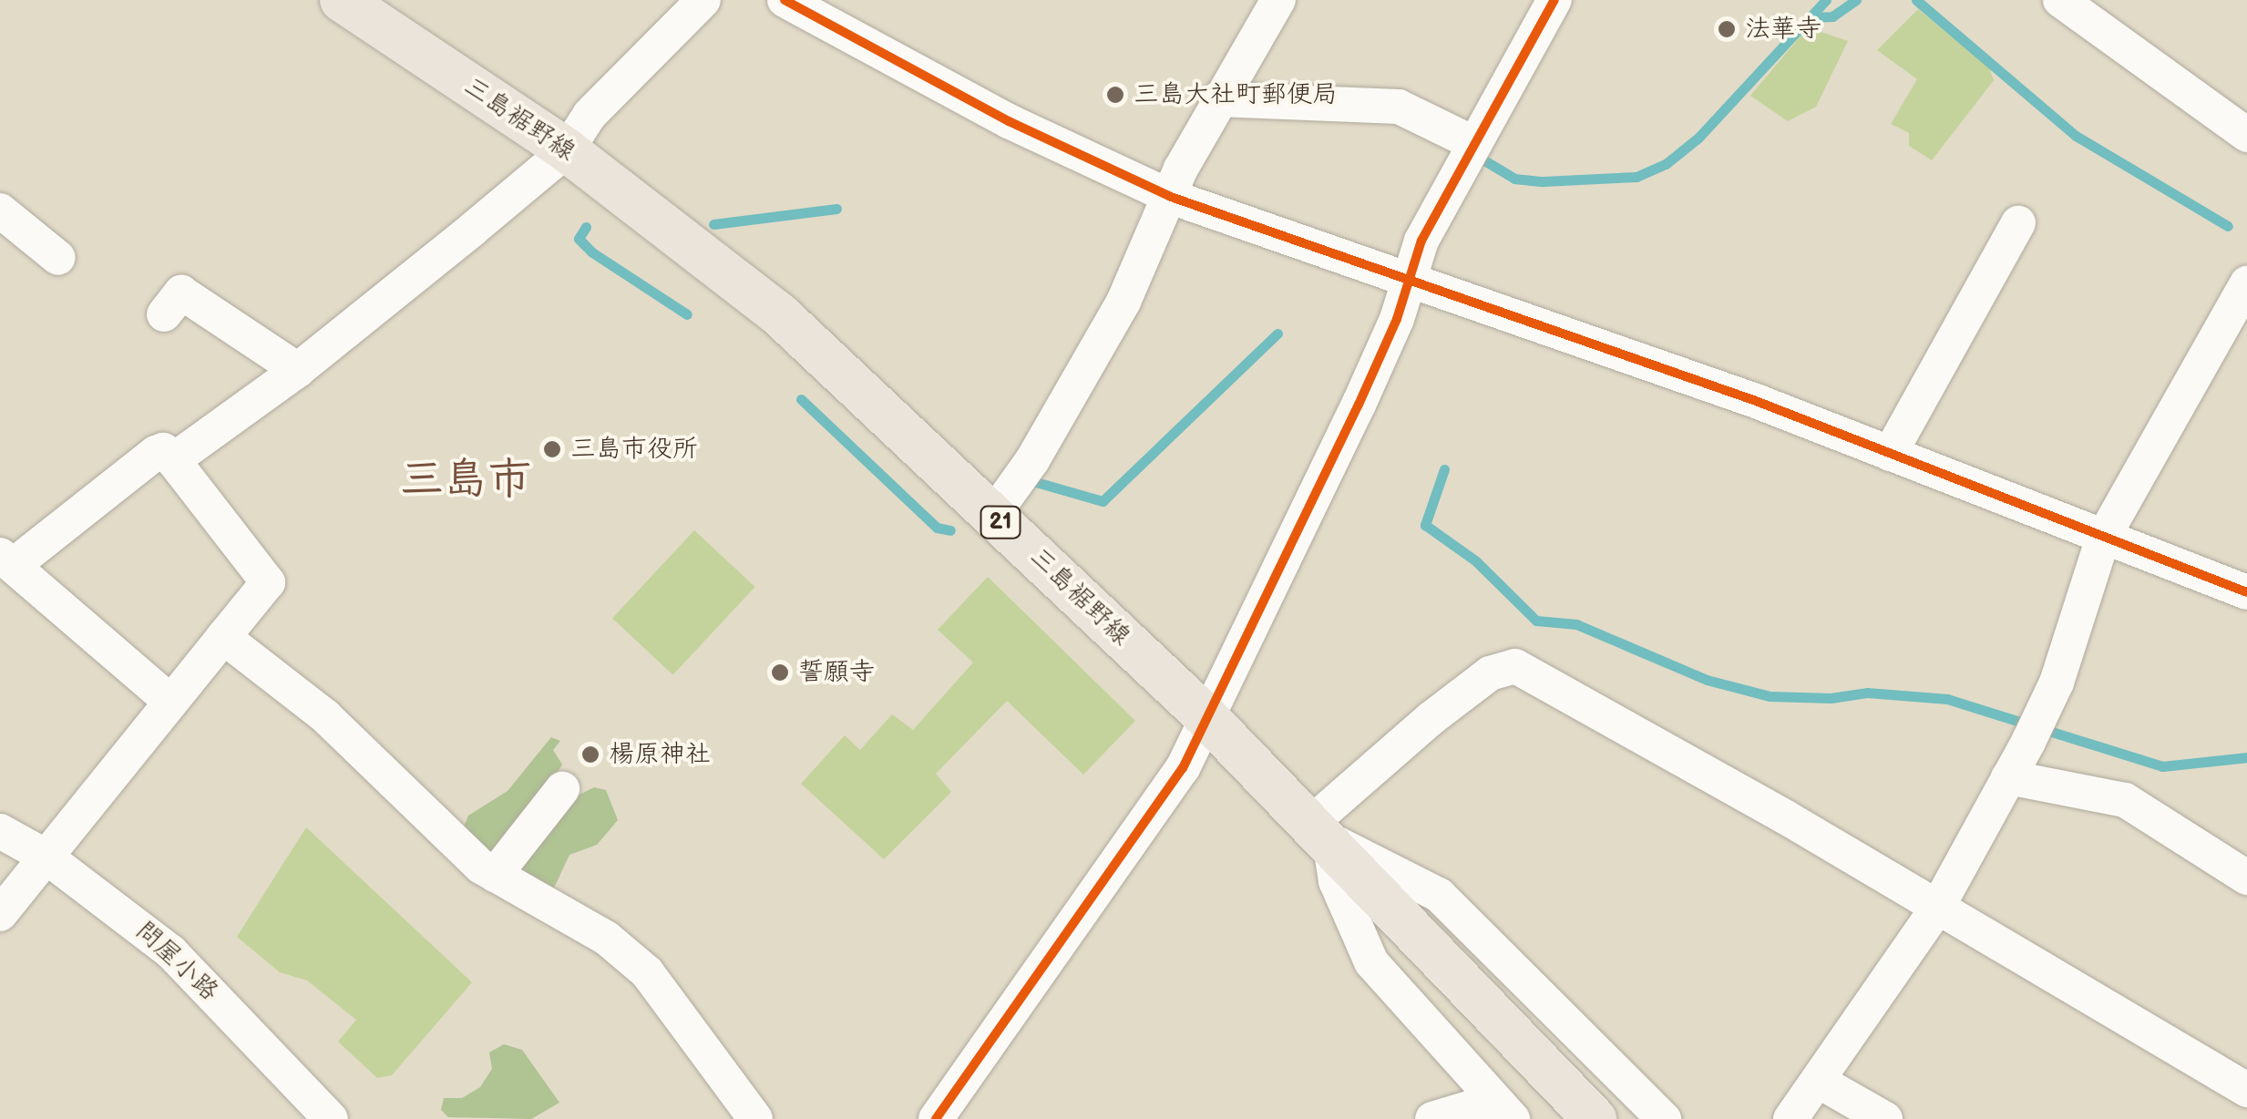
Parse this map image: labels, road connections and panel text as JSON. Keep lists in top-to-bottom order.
{
  "streets": {
    "main road": ["三島裾野線", "21"],
    "street": ["問屋小路"]
  },
  "districts": ["三島市"],
  "places": [
    "法華寺",
    "三島大社町郵便局",
    "三島市役所",
    "誓願寺",
    "楊原神社"
  ]
}
